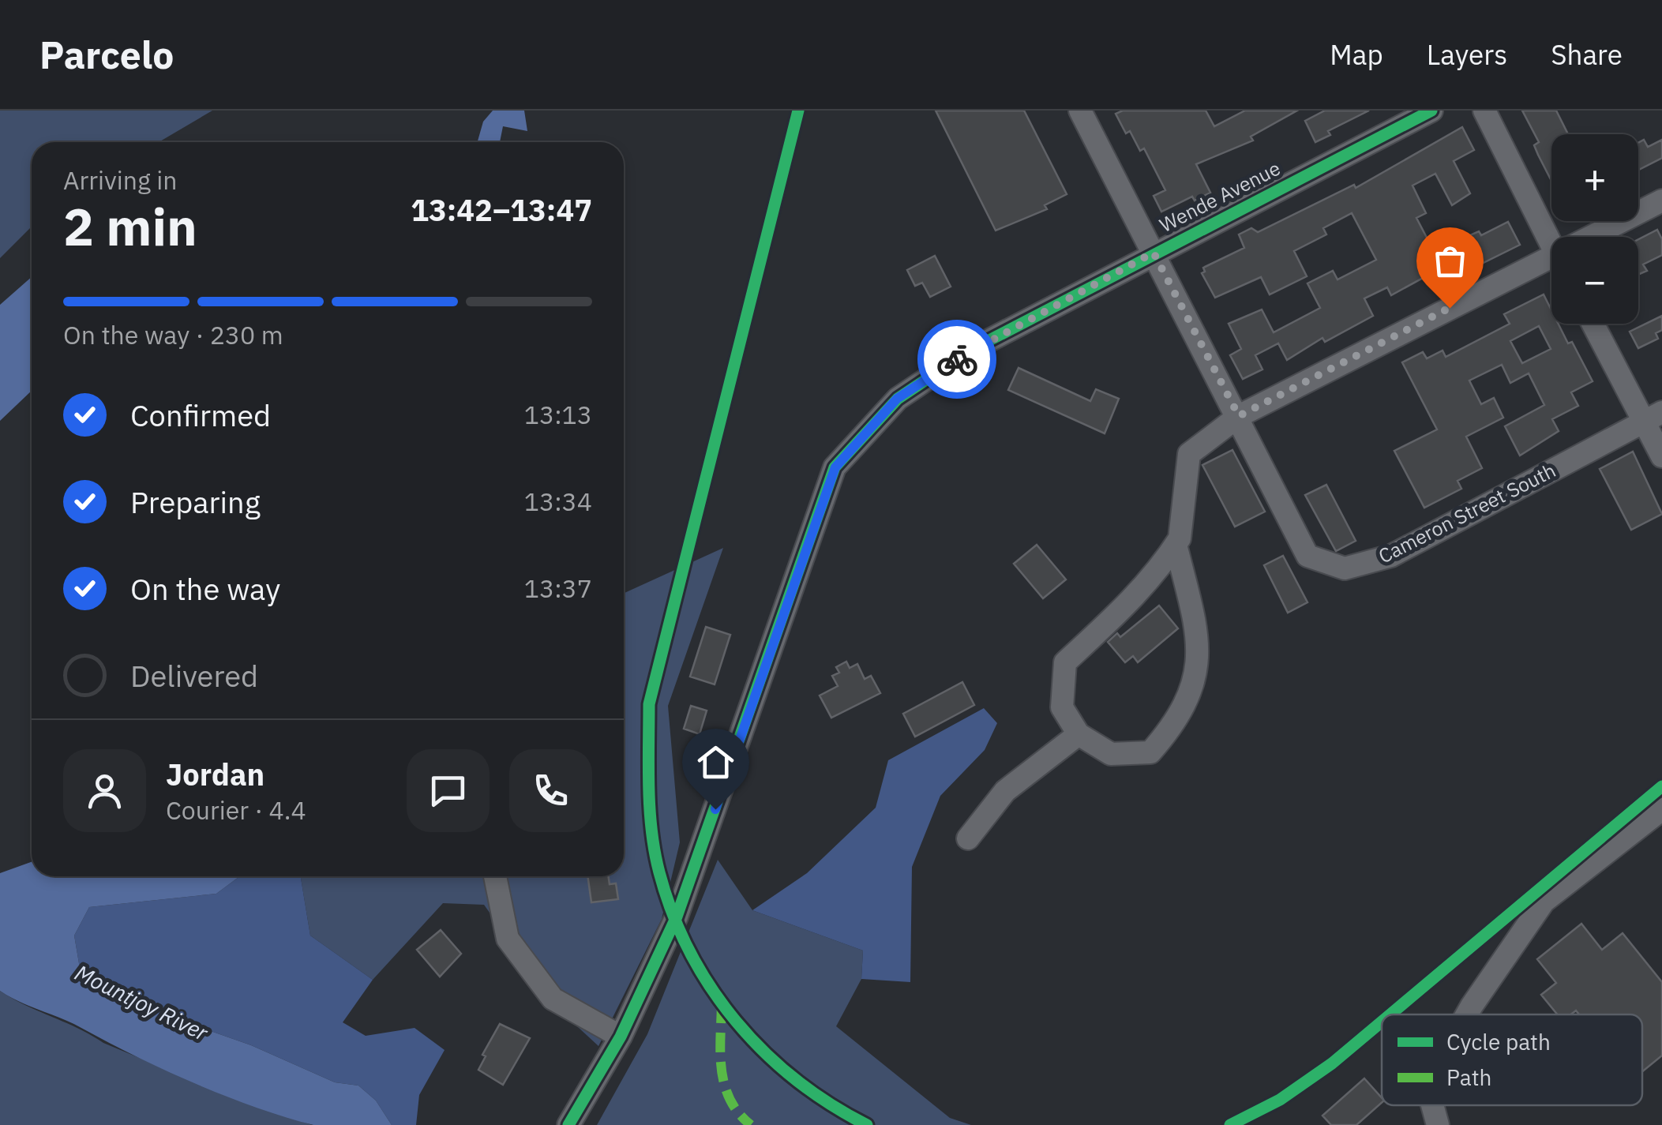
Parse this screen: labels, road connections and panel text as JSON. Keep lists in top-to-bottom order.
{
  "streets": {
    "street": ["Wende Avenue", "Cameron Street South"]
  },
  "crossings": [
    ["Wende Avenue", "Cameron Street South"]
  ],
  "water": ["Mountjoy River"],
  "legend": ["Cycle path", "Path"],
  "page": {
    "header": "Parcelo",
    "nav": ["Map", "Layers", "Share"],
    "map_buttons": ["+", "−"],
    "heading": ["2 min", "Arriving in", "13:42–13:47"],
    "panel": ["Jordan", "Courier · 4.4"],
    "bar": "On the way · 230 m",
    "list": [
      ["Confirmed", "13:13"],
      ["Preparing", "13:34"],
      ["On the way", "13:37"],
      "Delivered"
    ]
  }
}
